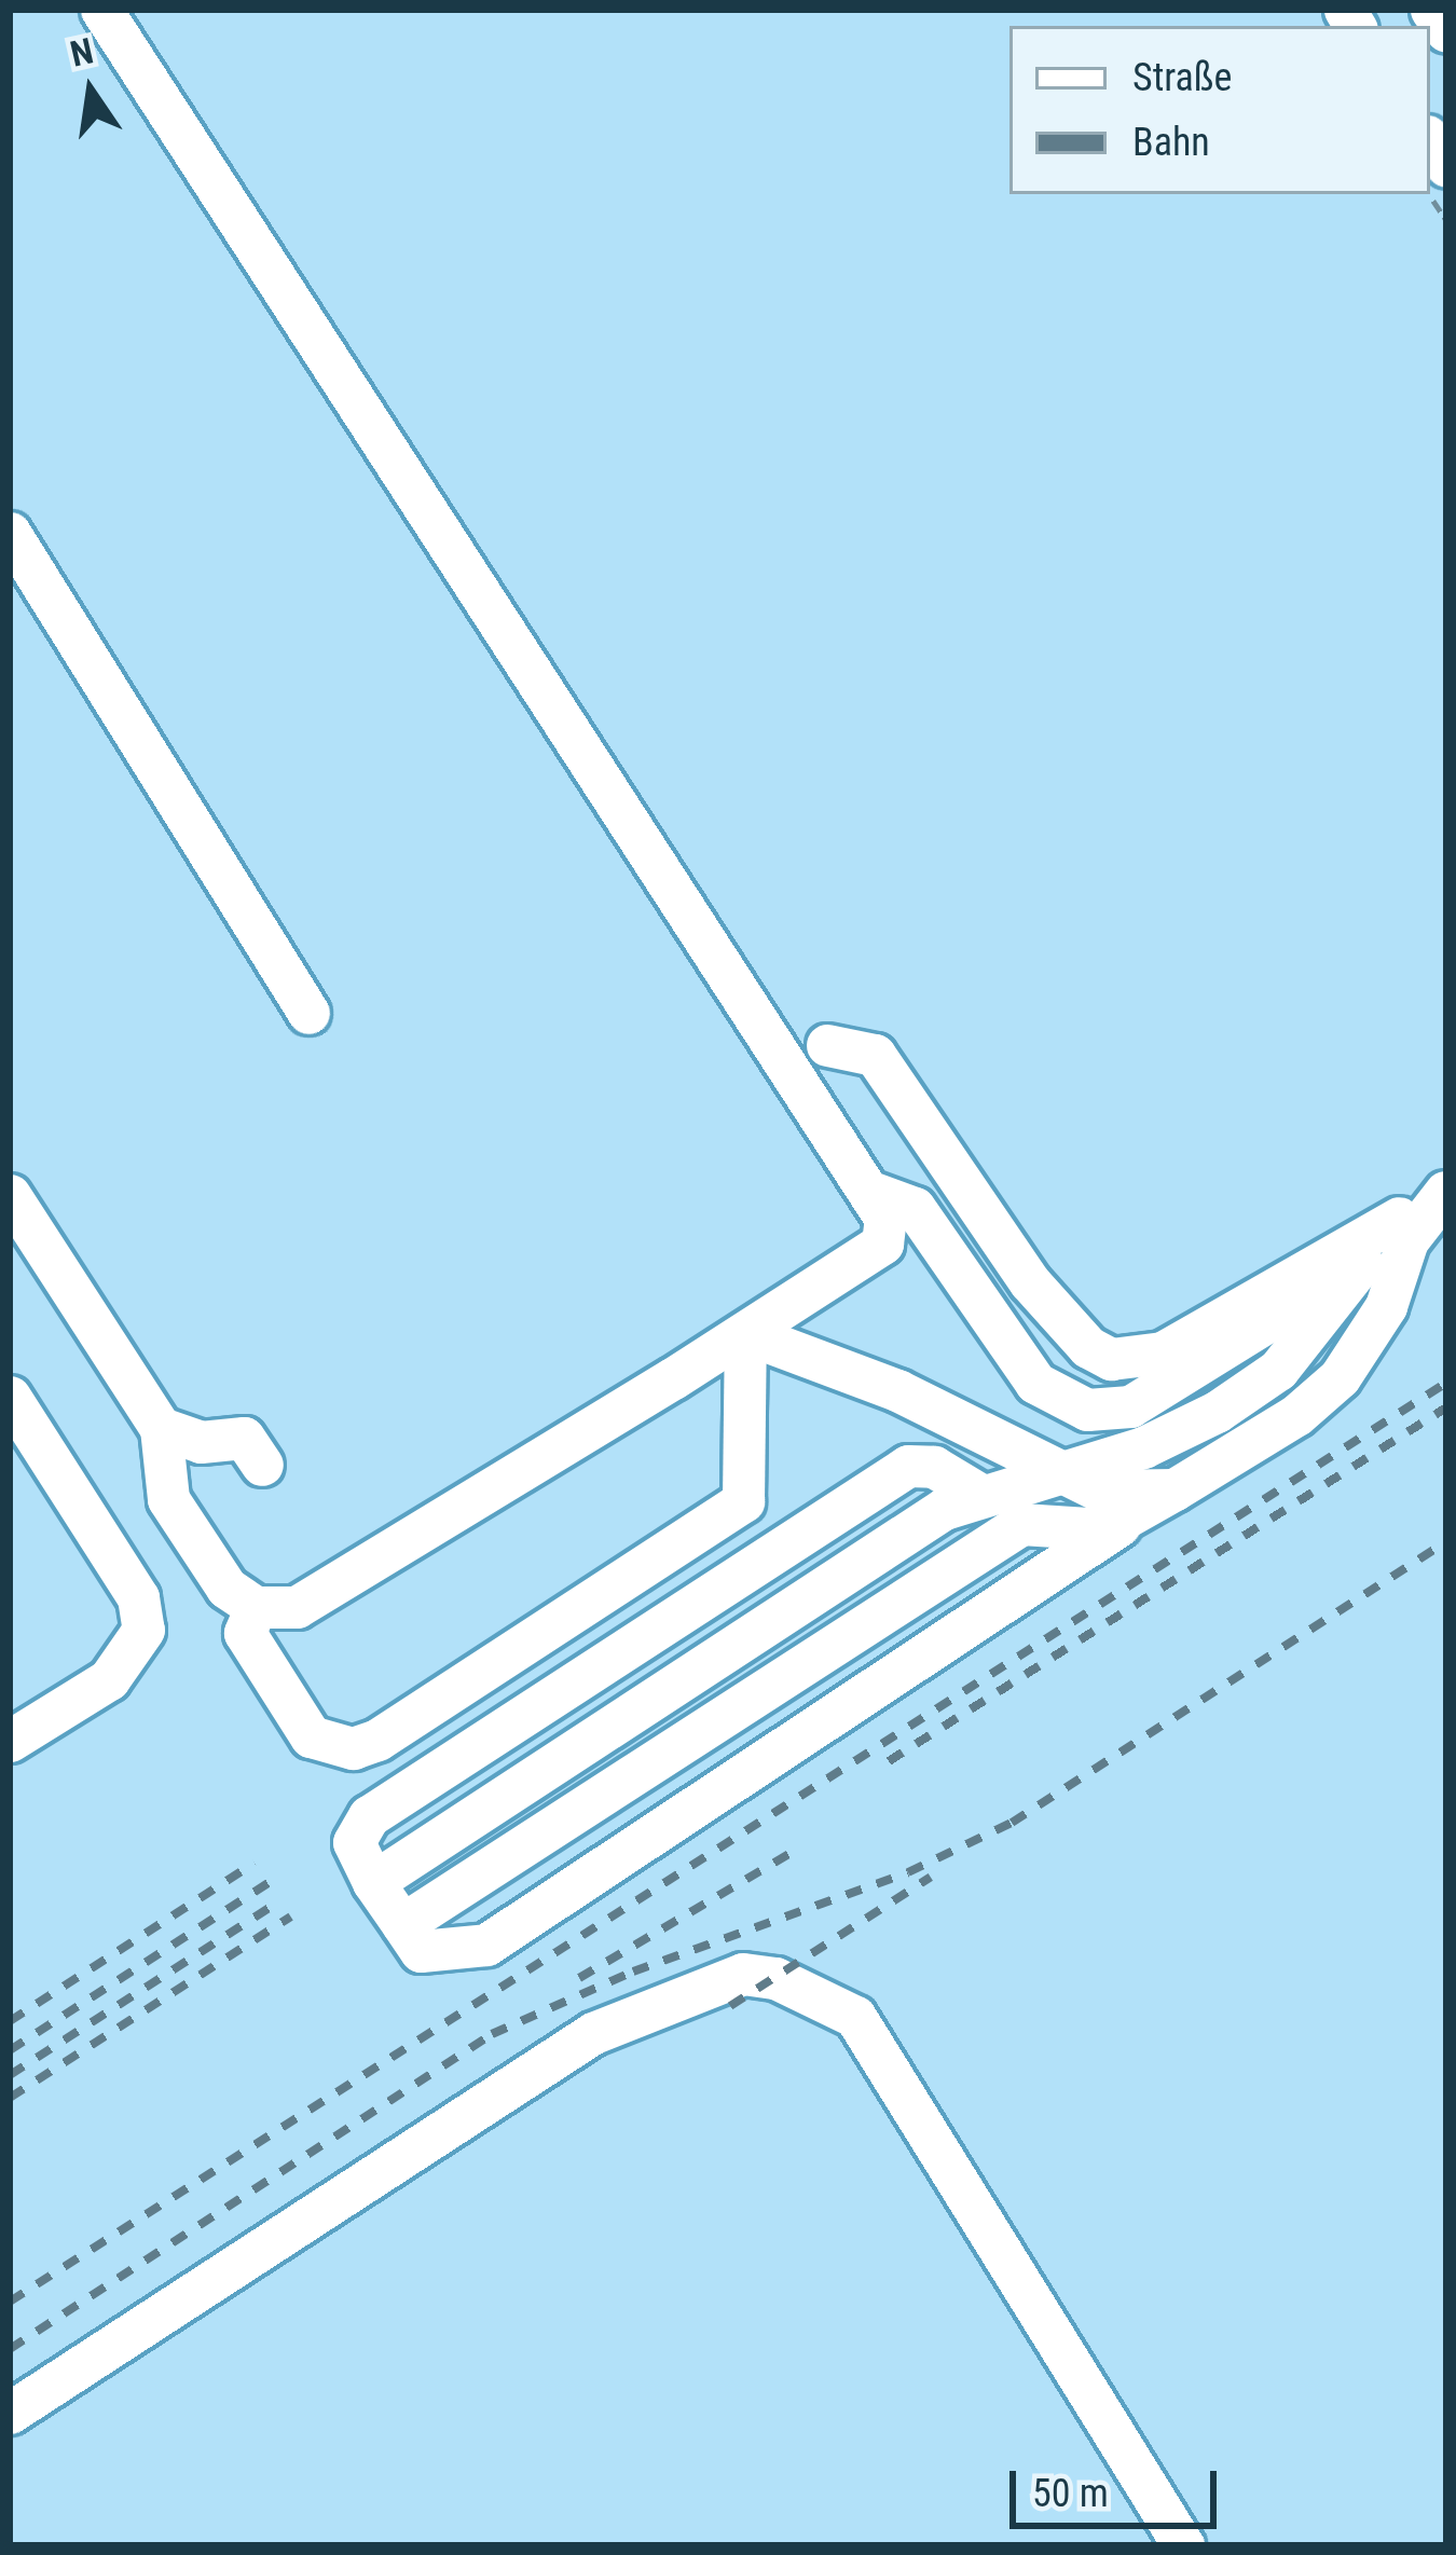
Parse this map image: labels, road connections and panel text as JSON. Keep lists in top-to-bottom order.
{
  "legend": ["Straße", "Bahn"],
  "scale_bar": "50 m",
  "north": "top"
}
